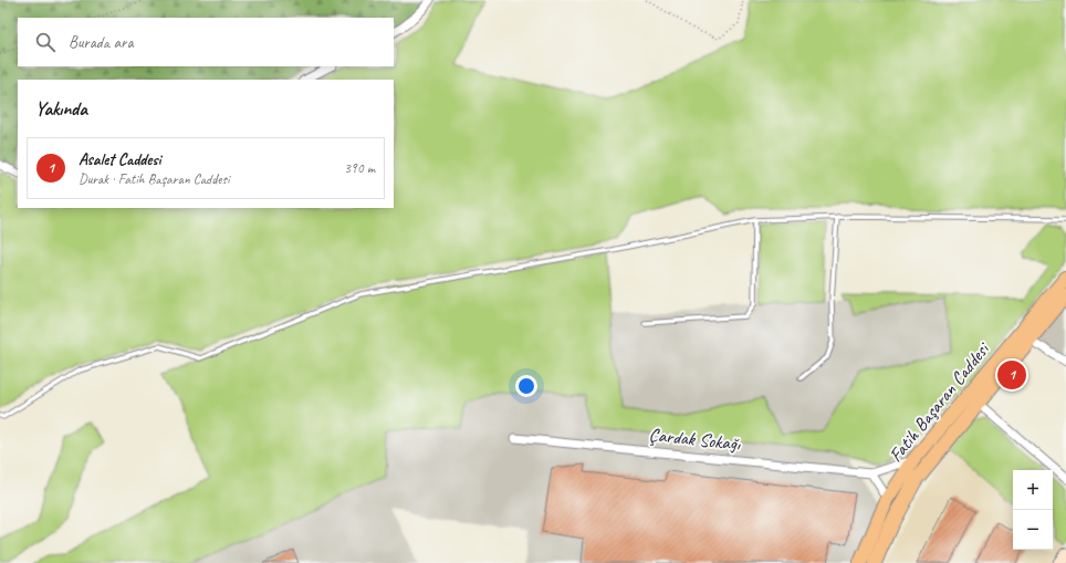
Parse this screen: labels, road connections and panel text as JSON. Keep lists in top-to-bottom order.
{
  "streets": {
    "main road": ["Fatih Başaran Caddesi"],
    "street": ["Çardak Sokağı"]
  },
  "crossings": [
    ["Fatih Başaran Caddesi", "Çardak Sokağı"]
  ],
  "page": {
    "search": "Burada ara",
    "heading": "Yakında",
    "list": [
      {
        "mark": "1",
        "name": "Asalet Caddesi",
        "note": "Durak · Fatih Başaran Caddesi",
        "value": "390 m"
      }
    ],
    "pins": "1",
    "map_buttons": ["+", "−"]
  }
}
